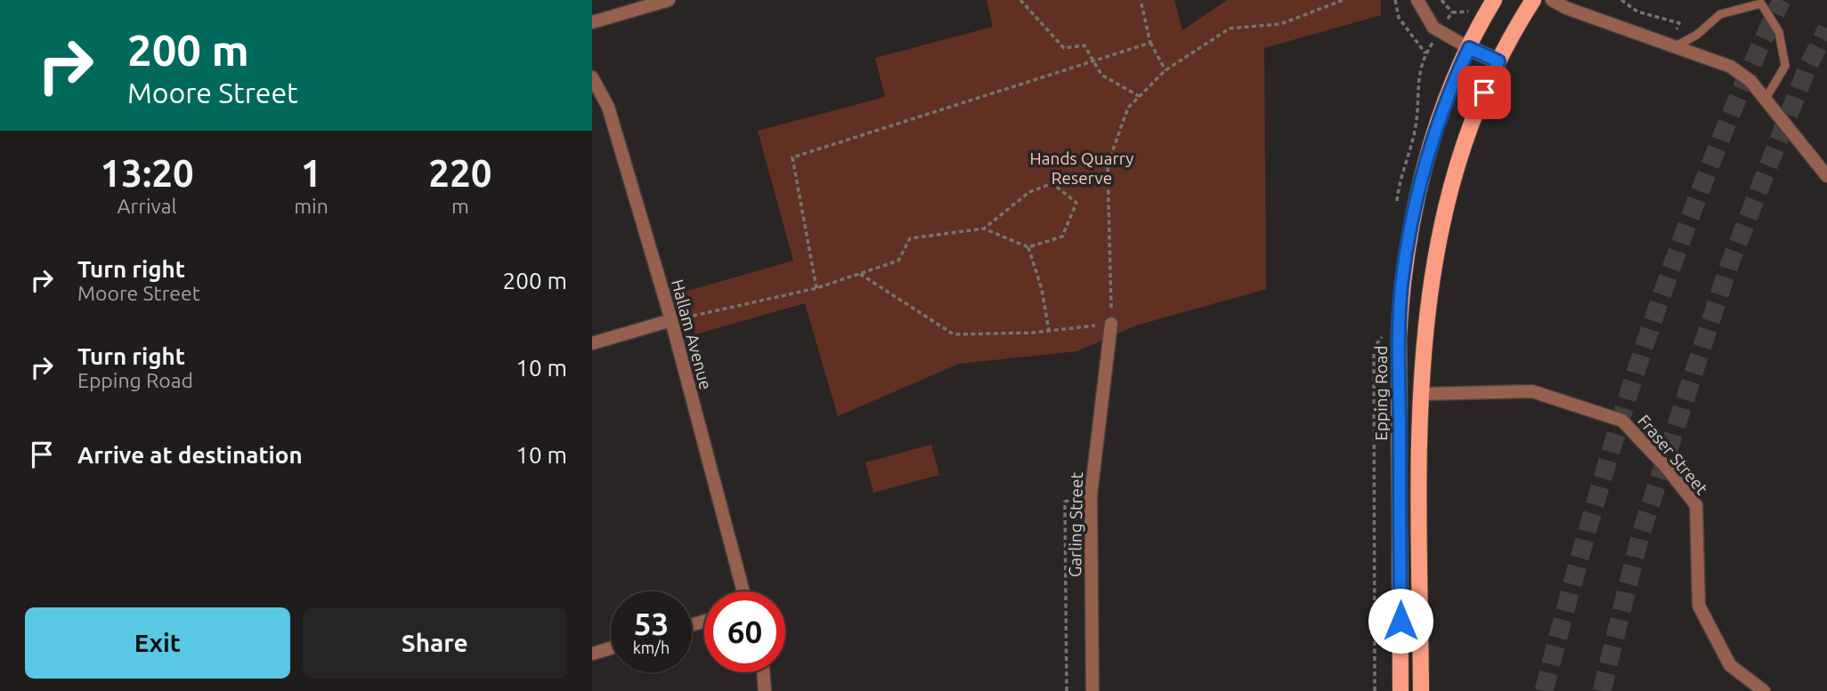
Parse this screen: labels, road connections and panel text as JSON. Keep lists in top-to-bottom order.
{
  "streets": {
    "main road": ["Epping Road"],
    "street": ["Hallam Avenue", "Fraser Street", "Garling Street"]
  },
  "parks": ["Hands Quarry Reserve"],
  "page": {
    "turn": ["200 m", "Moore Street"],
    "eta": [
      "13:20",
      "Arrival",
      "1",
      "min",
      "220",
      "m"
    ],
    "list": [
      {
        "name": "Turn right",
        "note": "Moore Street",
        "value": "200 m"
      },
      {
        "name": "Turn right",
        "note": "Epping Road",
        "value": "10 m"
      },
      {
        "name": "Arrive at destination",
        "value": "10 m"
      }
    ],
    "speed": "53 km/h",
    "limit": "60",
    "buttons": ["Exit", "Share"]
  }
}
